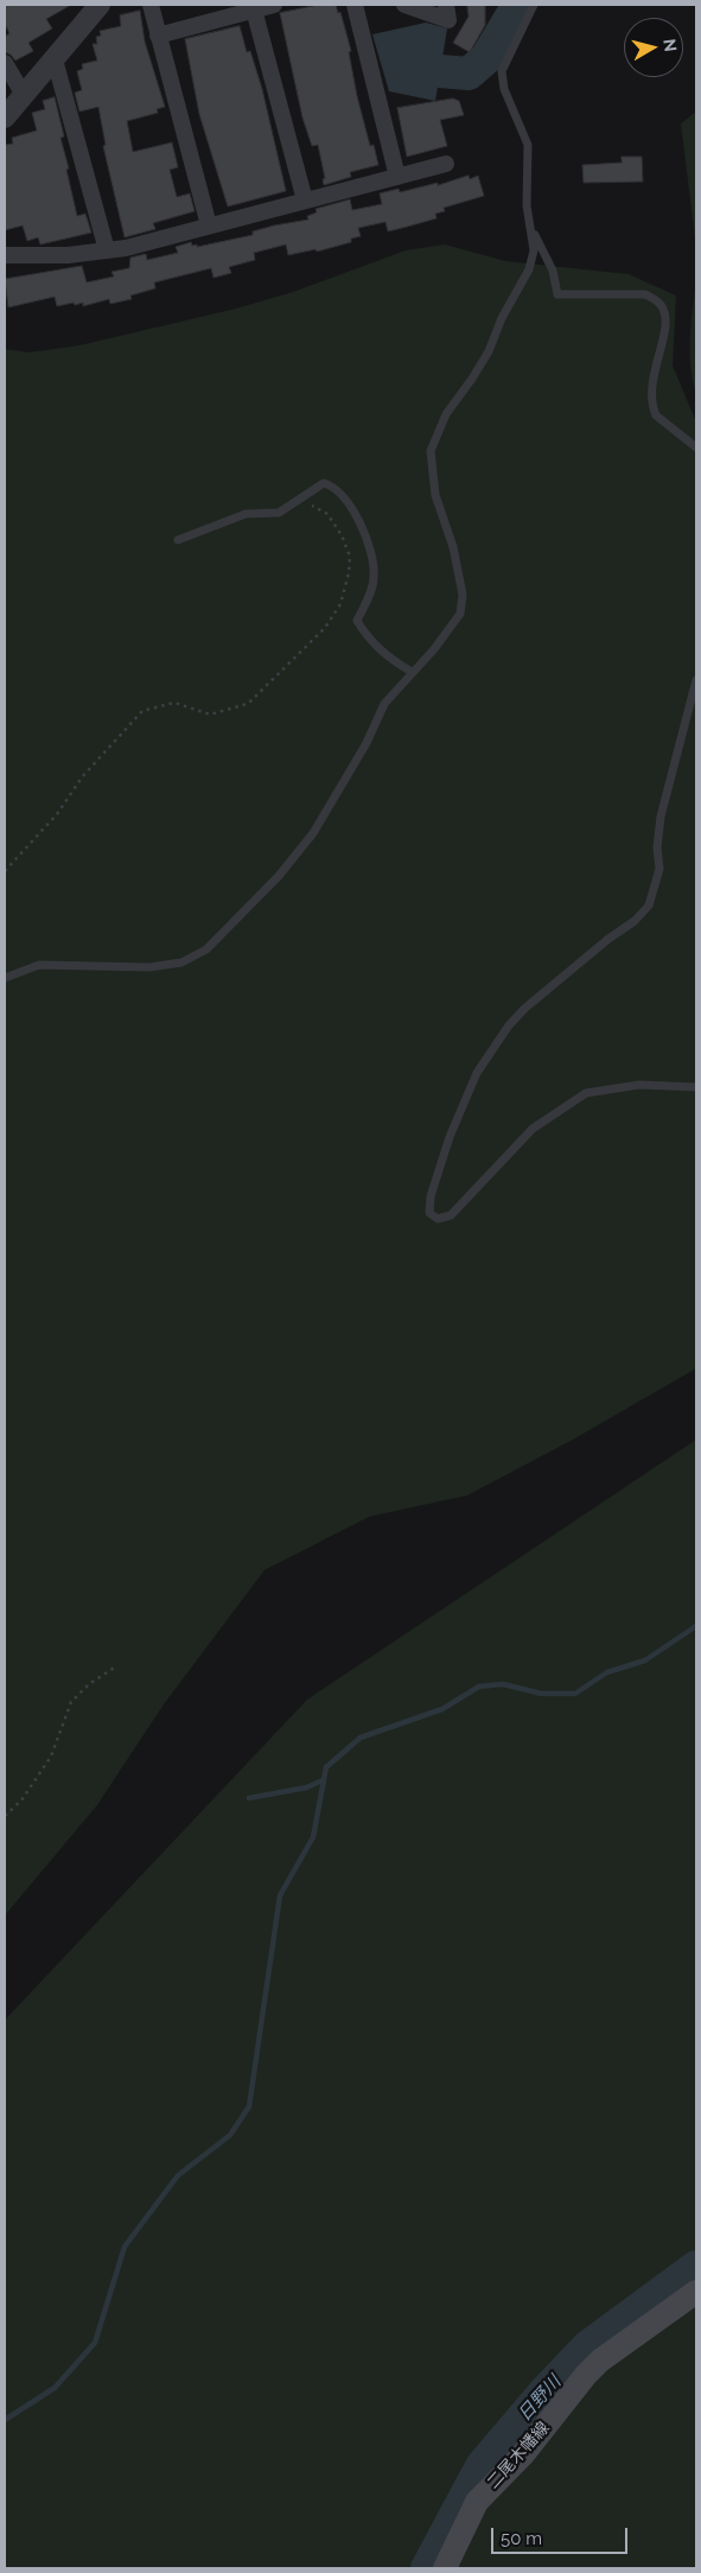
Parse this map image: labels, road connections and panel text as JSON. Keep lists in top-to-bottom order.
{
  "streets": {
    "main road": ["二尾木幡線"]
  },
  "water": ["日野川"],
  "scale_bar": "50 m",
  "north": "right"
}
